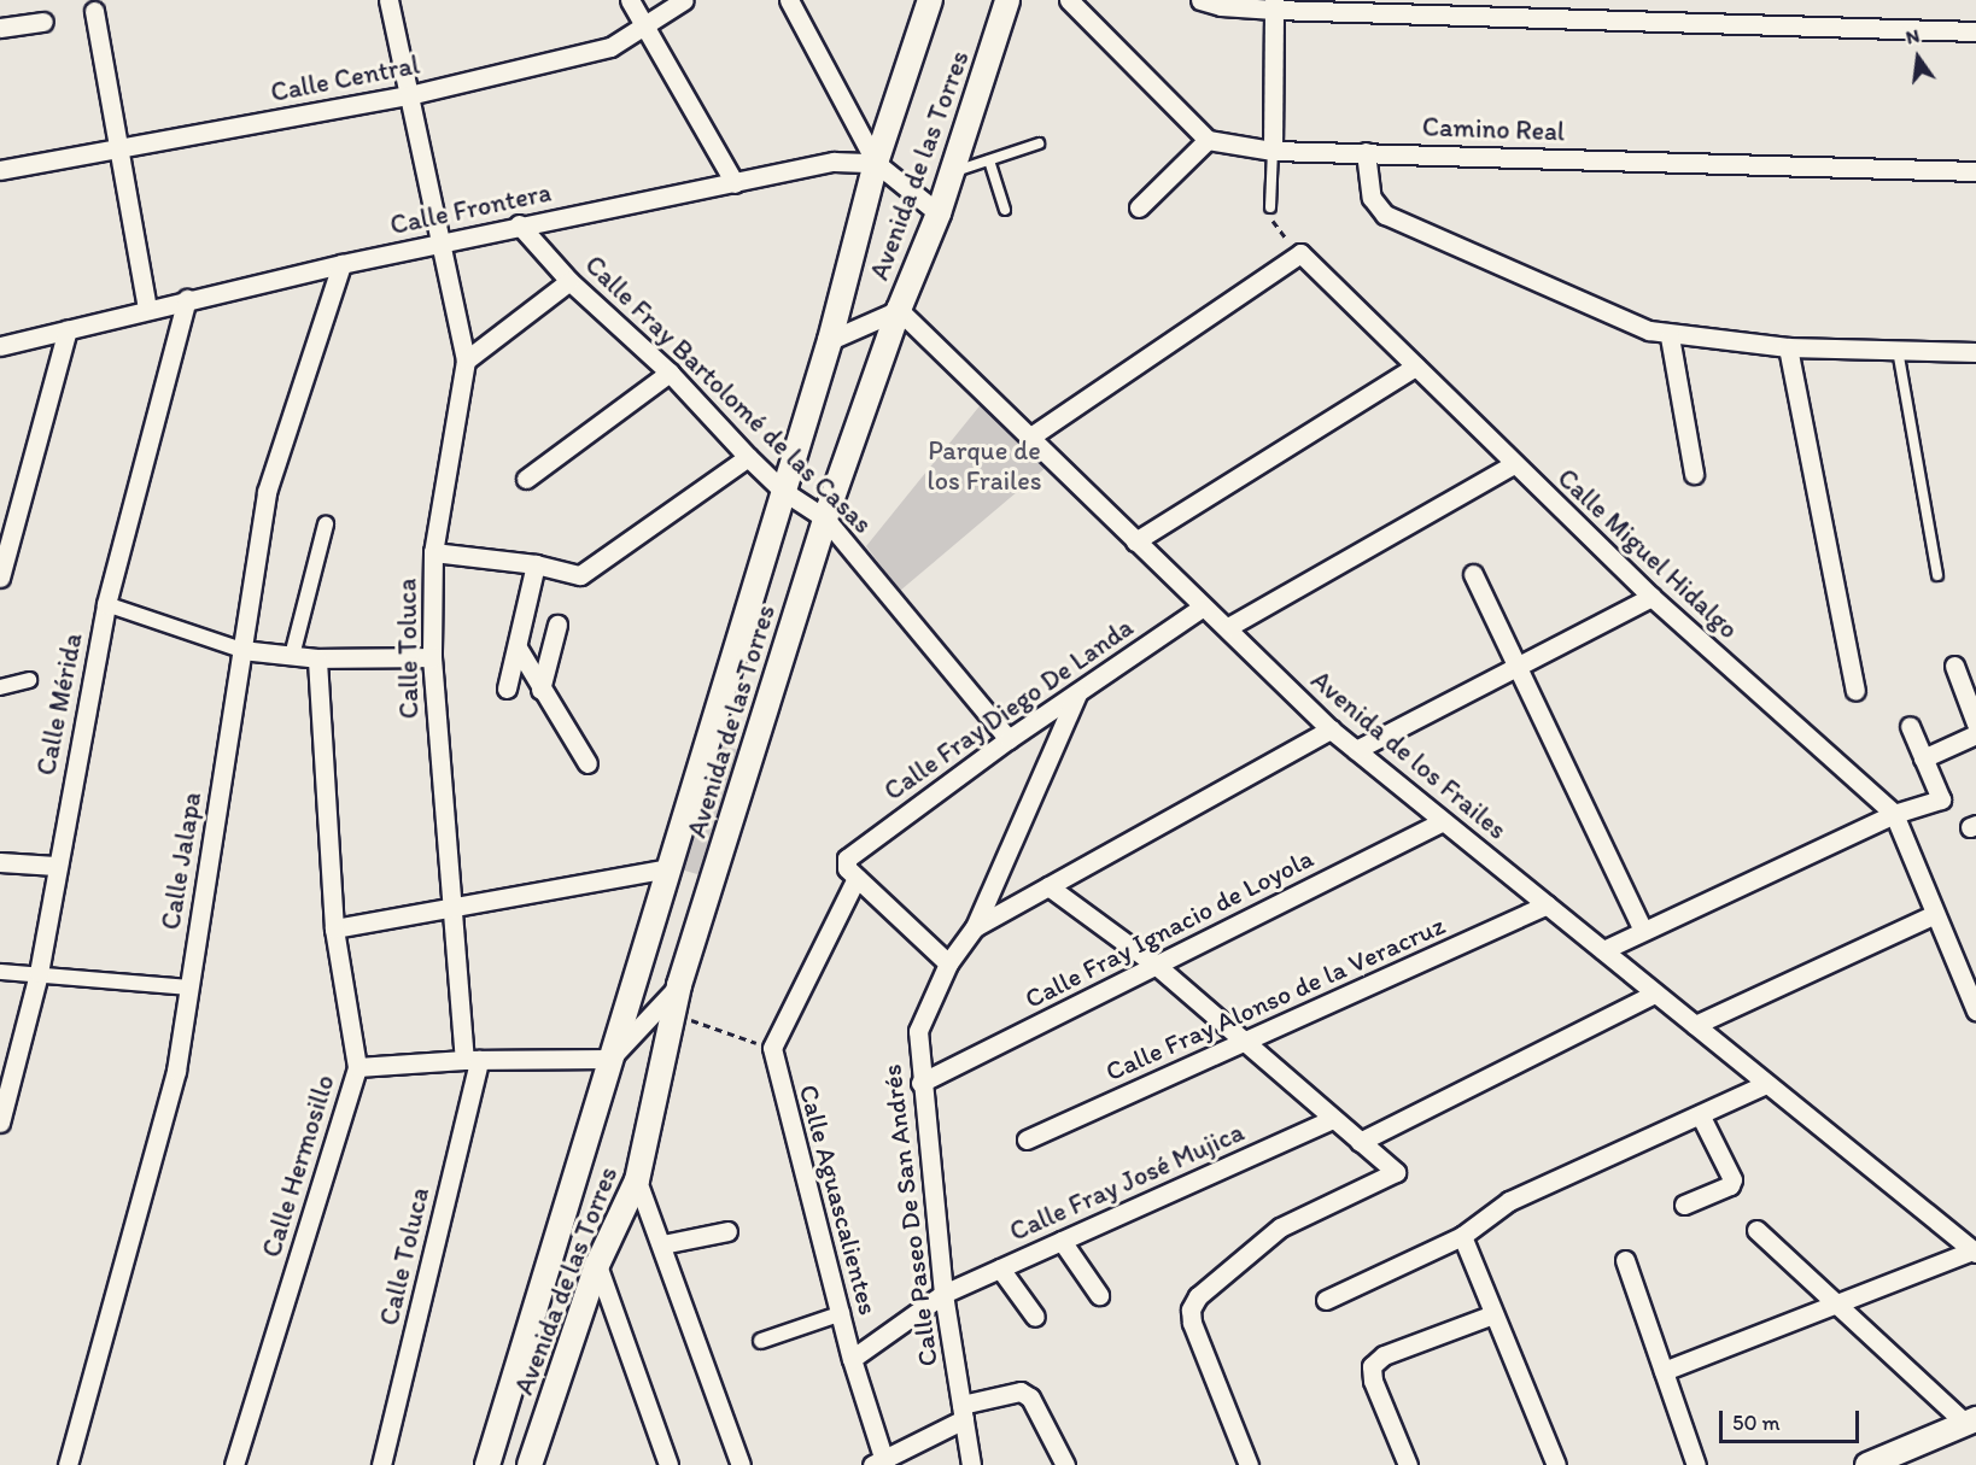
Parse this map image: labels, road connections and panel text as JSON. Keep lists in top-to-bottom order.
{
  "streets": {
    "street": [
      "Calle Central",
      "Camino Real",
      "Avenida de las Torres",
      "Calle Frontera",
      "Calle Fray Bartolomé de las Casas",
      "Calle Miguel Hidalgo",
      "Calle Toluca",
      "Calle Mérida",
      "Calle Fray Diego De Landa",
      "Avenida de los Frailes",
      "Calle Jalapa",
      "Calle Fray Ignacio de Loyola",
      "Calle Fray Alonso de la Veracruz",
      "Calle Hermosillo",
      "Calle Fray José Mujica",
      "Calle Aguascalientes",
      "Calle Paseo De San Andrés"
    ]
  },
  "crossings": [
    ["Calle Central", "Calle Toluca"],
    ["Avenida de las Torres", "Calle Frontera"],
    ["Avenida de las Torres", "Calle Fray Bartolomé de las Casas"],
    ["Avenida de las Torres", "Avenida de los Frailes"],
    ["Calle Frontera", "Calle Fray Bartolomé de las Casas"],
    ["Calle Frontera", "Calle Toluca"],
    ["Calle Frontera", "Calle Mérida"],
    ["Calle Frontera", "Calle Jalapa"],
    ["Calle Fray Bartolomé de las Casas", "Calle Fray Diego De Landa"],
    ["Calle Fray Diego De Landa", "Avenida de los Frailes"],
    ["Avenida de los Frailes", "Calle Fray Ignacio de Loyola"],
    ["Avenida de los Frailes", "Calle Fray Alonso de la Veracruz"],
    ["Calle Fray Ignacio de Loyola", "Calle Paseo De San Andrés"],
    ["Calle Fray José Mujica", "Calle Aguascalientes"],
    ["Calle Fray José Mujica", "Calle Paseo De San Andrés"]
  ],
  "parks": ["Parque de los Frailes"],
  "scale_bar": "50 m",
  "north": "top"
}
